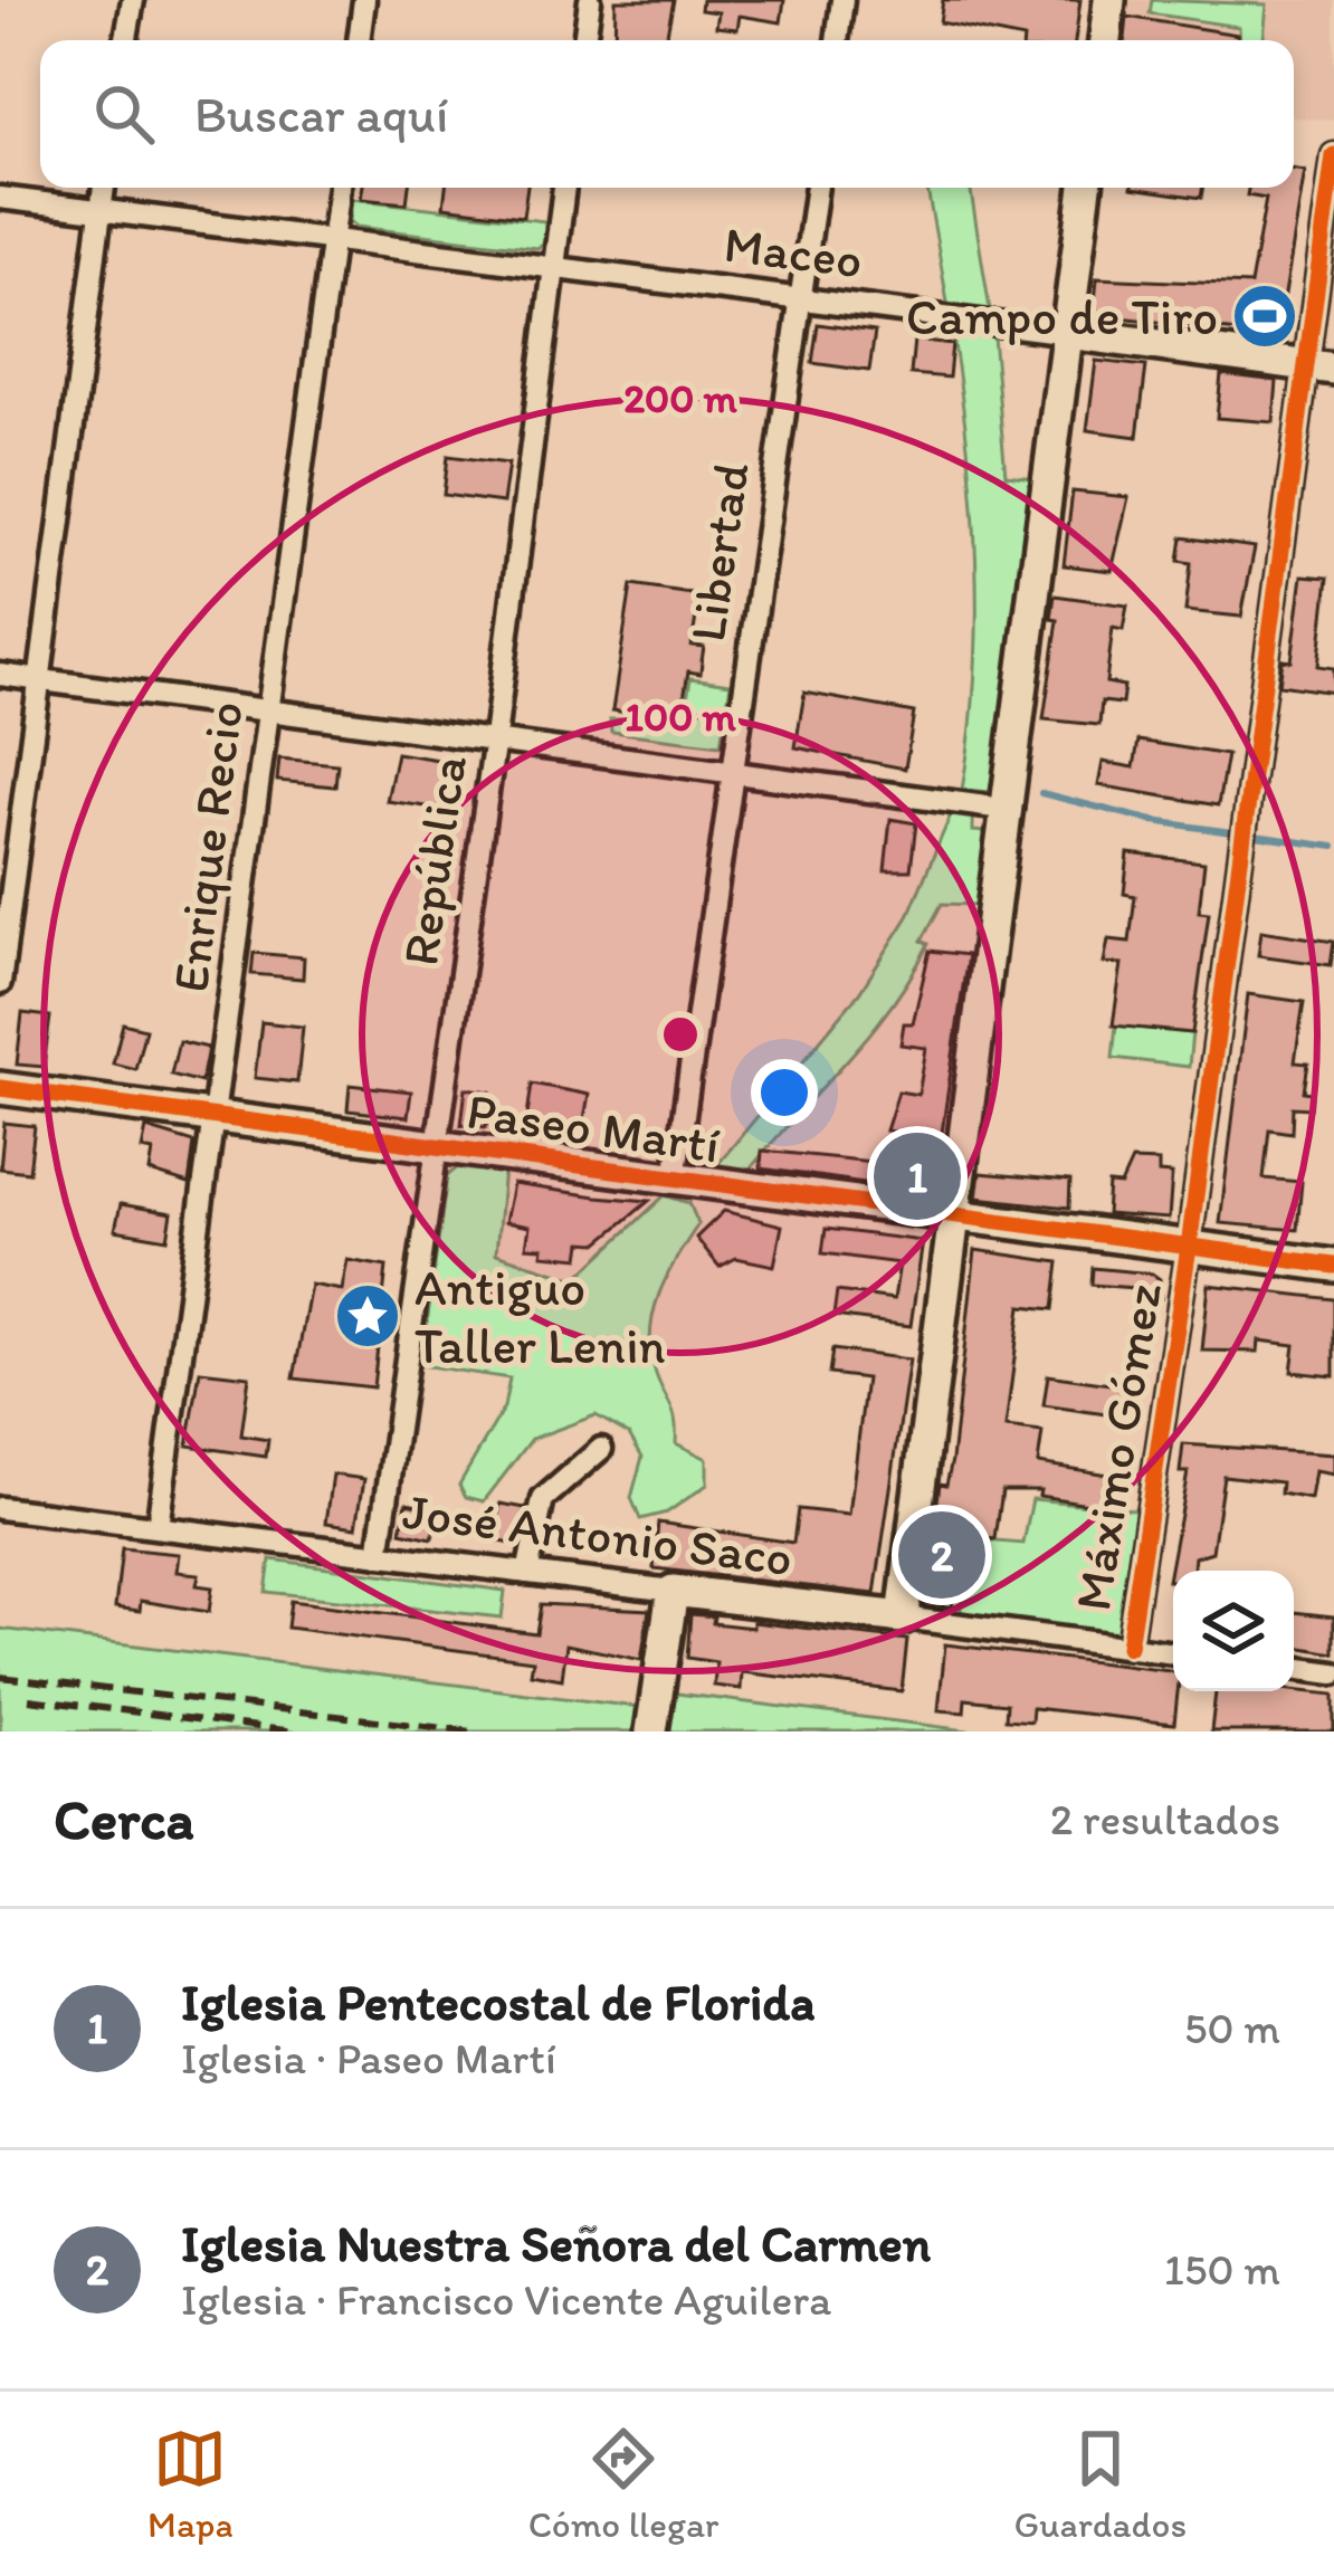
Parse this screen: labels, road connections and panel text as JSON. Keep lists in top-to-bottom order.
{
  "streets": {
    "street": [
      "Maceo",
      "Libertad",
      "Enrique Recio",
      "República",
      "Paseo Martí",
      "Máximo Gómez",
      "José Antonio Saco"
    ]
  },
  "crossings": [
    ["Maceo", "Libertad"],
    ["Maceo", "Enrique Recio"],
    ["Maceo", "República"],
    ["Maceo", "Máximo Gómez"],
    ["Libertad", "Paseo Martí"],
    ["Enrique Recio", "Paseo Martí"],
    ["Enrique Recio", "José Antonio Saco"],
    ["República", "Paseo Martí"],
    ["República", "José Antonio Saco"],
    ["Paseo Martí", "Máximo Gómez"],
    ["Máximo Gómez", "José Antonio Saco"]
  ],
  "places": {
    "sports": ["Campo de Tiro"],
    "place": ["Antiguo Taller Lenin"]
  },
  "page": {
    "search": "Buscar aquí",
    "pins": ["1", "2"],
    "heading": ["Cerca", "2 resultados"],
    "list": [
      {
        "mark": "1",
        "name": "Iglesia Pentecostal de Florida",
        "note": "Iglesia · Paseo Martí",
        "value": "50 m"
      },
      {
        "mark": "2",
        "name": "Iglesia Nuestra Señora del Carmen",
        "note": "Iglesia · Francisco Vicente Aguilera",
        "value": "150 m"
      }
    ],
    "nav": ["Mapa", "Cómo llegar", "Guardados"]
  },
  "rings": ["200 m", "100 m"]
}
